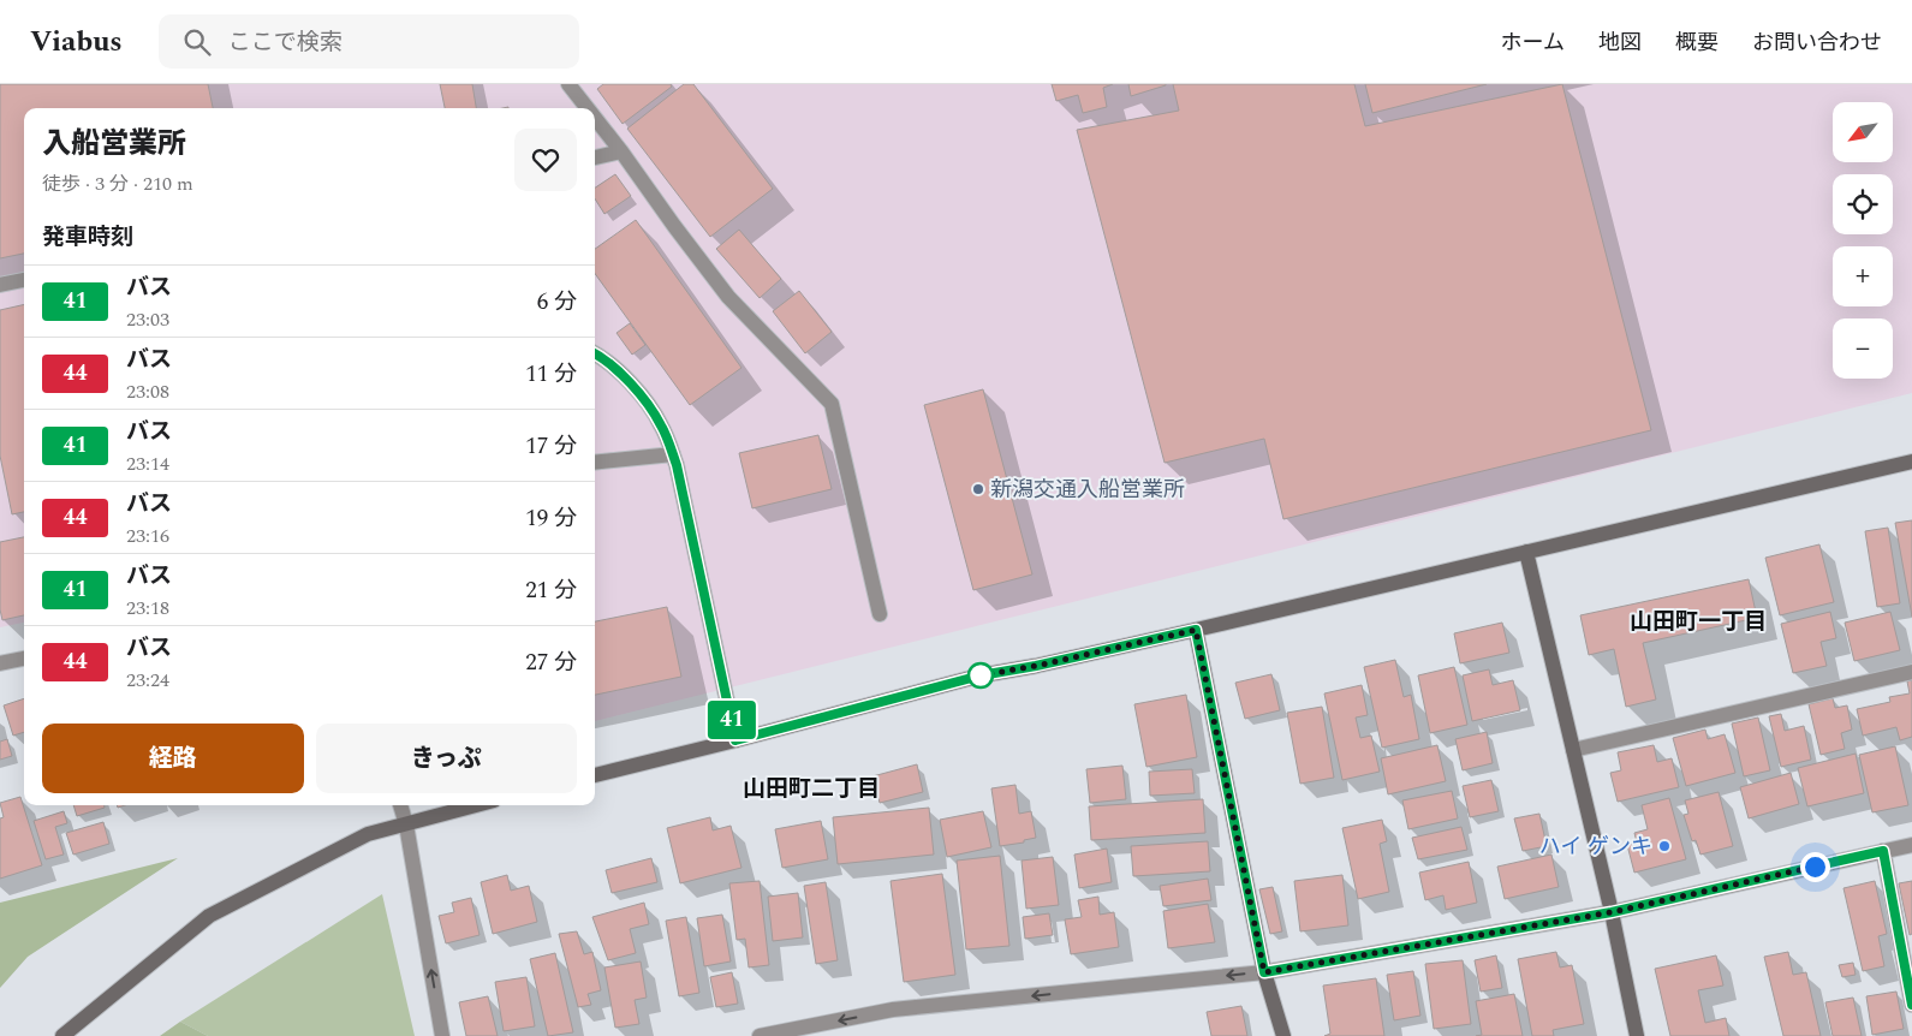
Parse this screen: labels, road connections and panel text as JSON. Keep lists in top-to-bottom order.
{
  "districts": ["山田町一丁目", "山田町二丁目"],
  "places": ["新潟交通入船営業所", "ハイ ゲンキ"],
  "lines": ["bus line 41"],
  "north": "bottom left",
  "page": {
    "header": "Viabus",
    "search": "ここで検索",
    "nav": [
      "ホーム",
      "地図",
      "概要",
      "お問い合わせ"
    ],
    "on_map": "41",
    "map_buttons": ["+", "−"],
    "heading": [
      ["入船営業所", "徒歩 · 3 分 · 210 m"],
      "発車時刻"
    ],
    "list": [
      {
        "mark": "41",
        "name": "バス",
        "note": "23:03",
        "value": "6 分"
      },
      {
        "mark": "44",
        "name": "バス",
        "note": "23:08",
        "value": "11 分"
      },
      {
        "mark": "41",
        "name": "バス",
        "note": "23:14",
        "value": "17 分"
      },
      {
        "mark": "44",
        "name": "バス",
        "note": "23:16",
        "value": "19 分"
      },
      {
        "mark": "41",
        "name": "バス",
        "note": "23:18",
        "value": "21 分"
      },
      {
        "mark": "44",
        "name": "バス",
        "note": "23:24",
        "value": "27 分"
      }
    ],
    "buttons": ["経路", "きっぷ"]
  }
}
